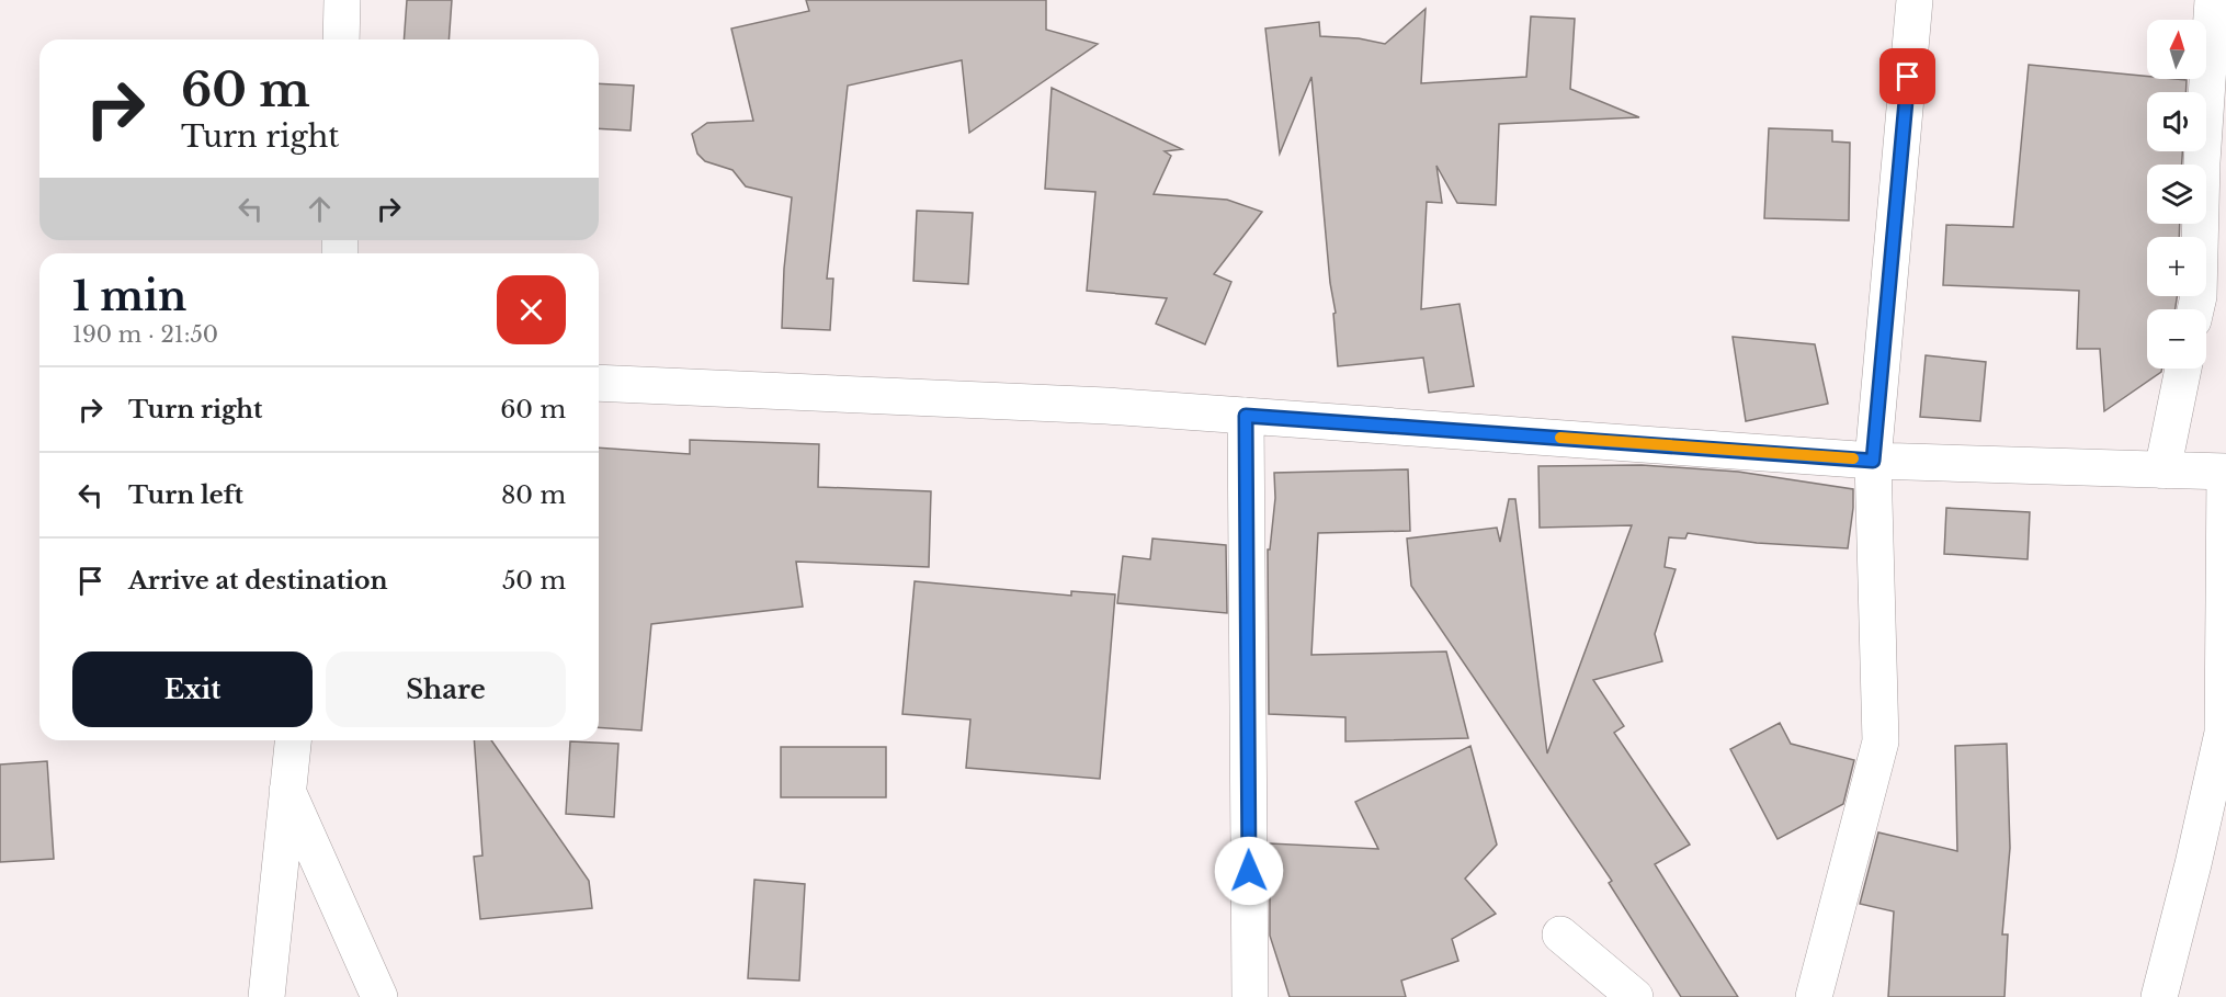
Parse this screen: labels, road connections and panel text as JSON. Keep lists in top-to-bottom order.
{
  "north": "top",
  "page": {
    "map_buttons": ["+", "−"],
    "turn": ["60 m", "Turn right"],
    "heading": ["1 min", "190 m · 21:50"],
    "list": [
      {
        "name": "Turn right",
        "value": "60 m"
      },
      {
        "name": "Turn left",
        "value": "80 m"
      },
      {
        "name": "Arrive at destination",
        "value": "50 m"
      }
    ],
    "buttons": ["Exit", "Share"]
  }
}
